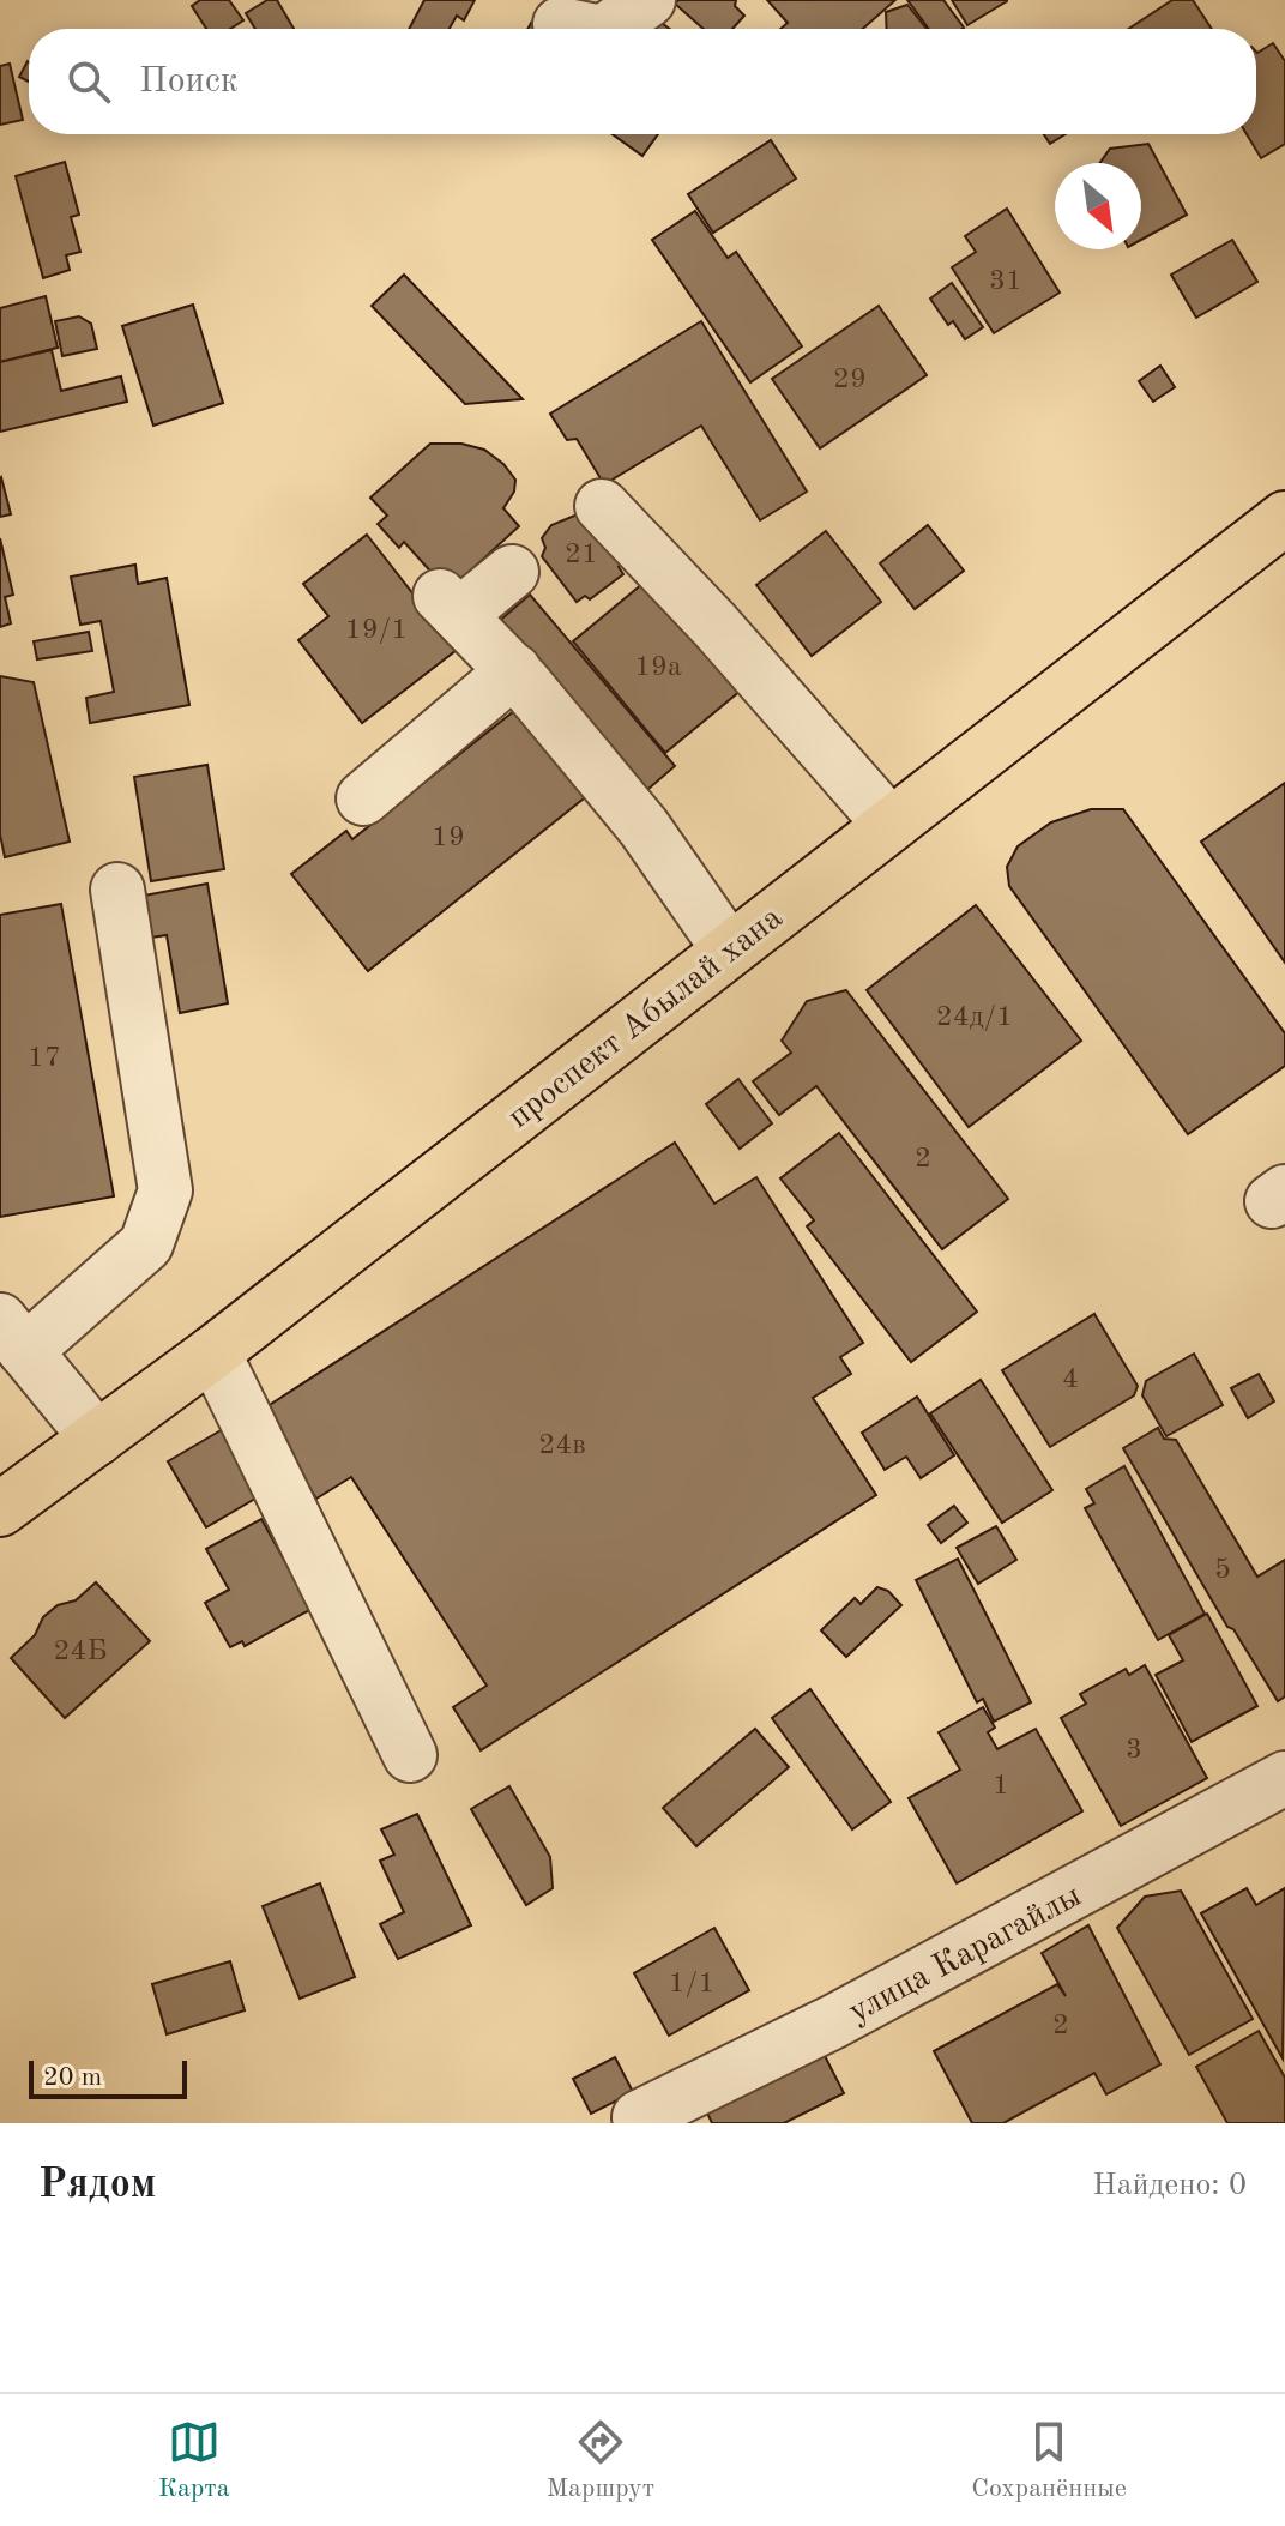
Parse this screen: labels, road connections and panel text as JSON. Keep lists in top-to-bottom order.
{
  "streets": {
    "main road": ["проспект Абылай хана"],
    "street": ["улица Карагайлы"]
  },
  "house_numbers": [
    "31",
    "29",
    "21",
    "19/1",
    "19а",
    "19",
    "24д/1",
    "17",
    "2",
    "4",
    "24в",
    "5",
    "24Б",
    "3",
    "1",
    "1/1",
    "2"
  ],
  "scale_bar": "20 m",
  "north": "bottom right",
  "page": {
    "search": "Поиск",
    "scale": "20 m",
    "heading": ["Рядом", "Найдено: 0"],
    "nav": ["Карта", "Маршрут", "Сохранённые"]
  }
}
